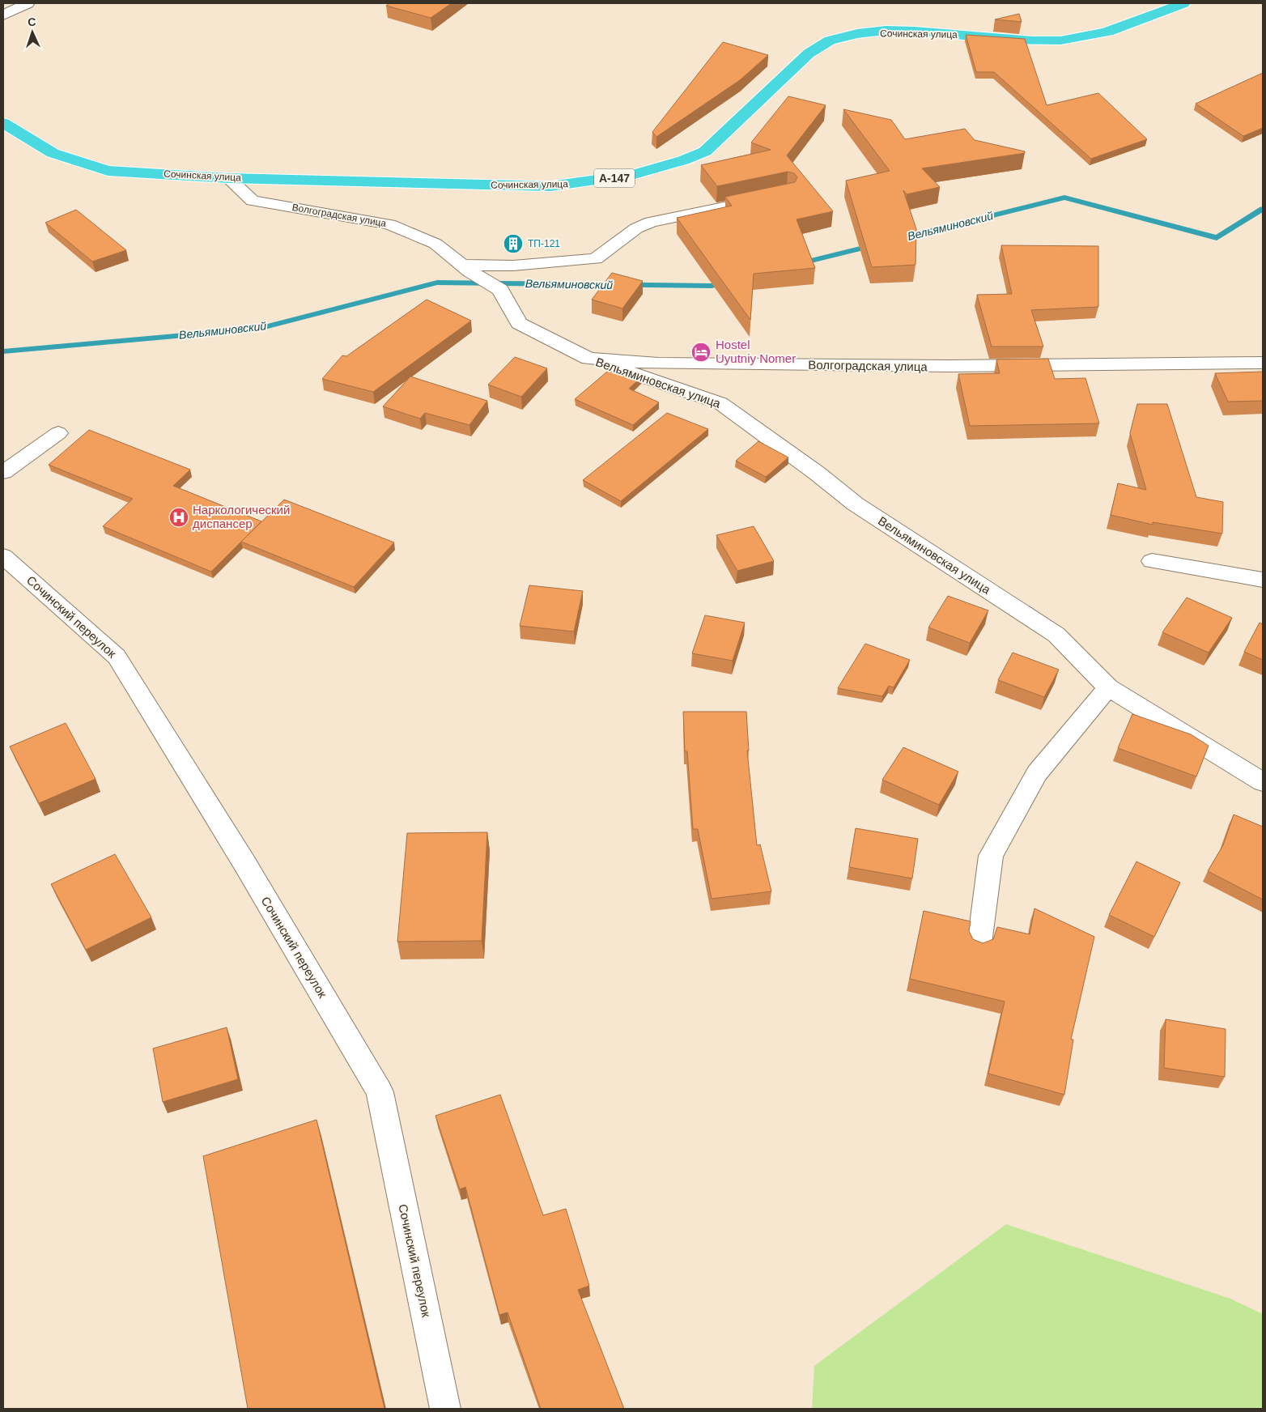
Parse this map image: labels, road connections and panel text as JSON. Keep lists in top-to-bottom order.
{
  "streets": {
    "highway": ["Сочинская улица", "А-147"],
    "street": ["Волгоградская улица", "Вельяминовская улица", "Сочинский переулок"]
  },
  "crossings": [
    ["Сочинская улица", "Волгоградская улица"],
    ["Волгоградская улица", "Вельяминовская улица"]
  ],
  "water": ["Вельяминовский"],
  "places": {
    "building": ["ТП-121"],
    "hotel": ["Hostel Uyutniy Nomer"],
    "hospital": ["Наркологический диспансер"]
  },
  "north": "top"
}
